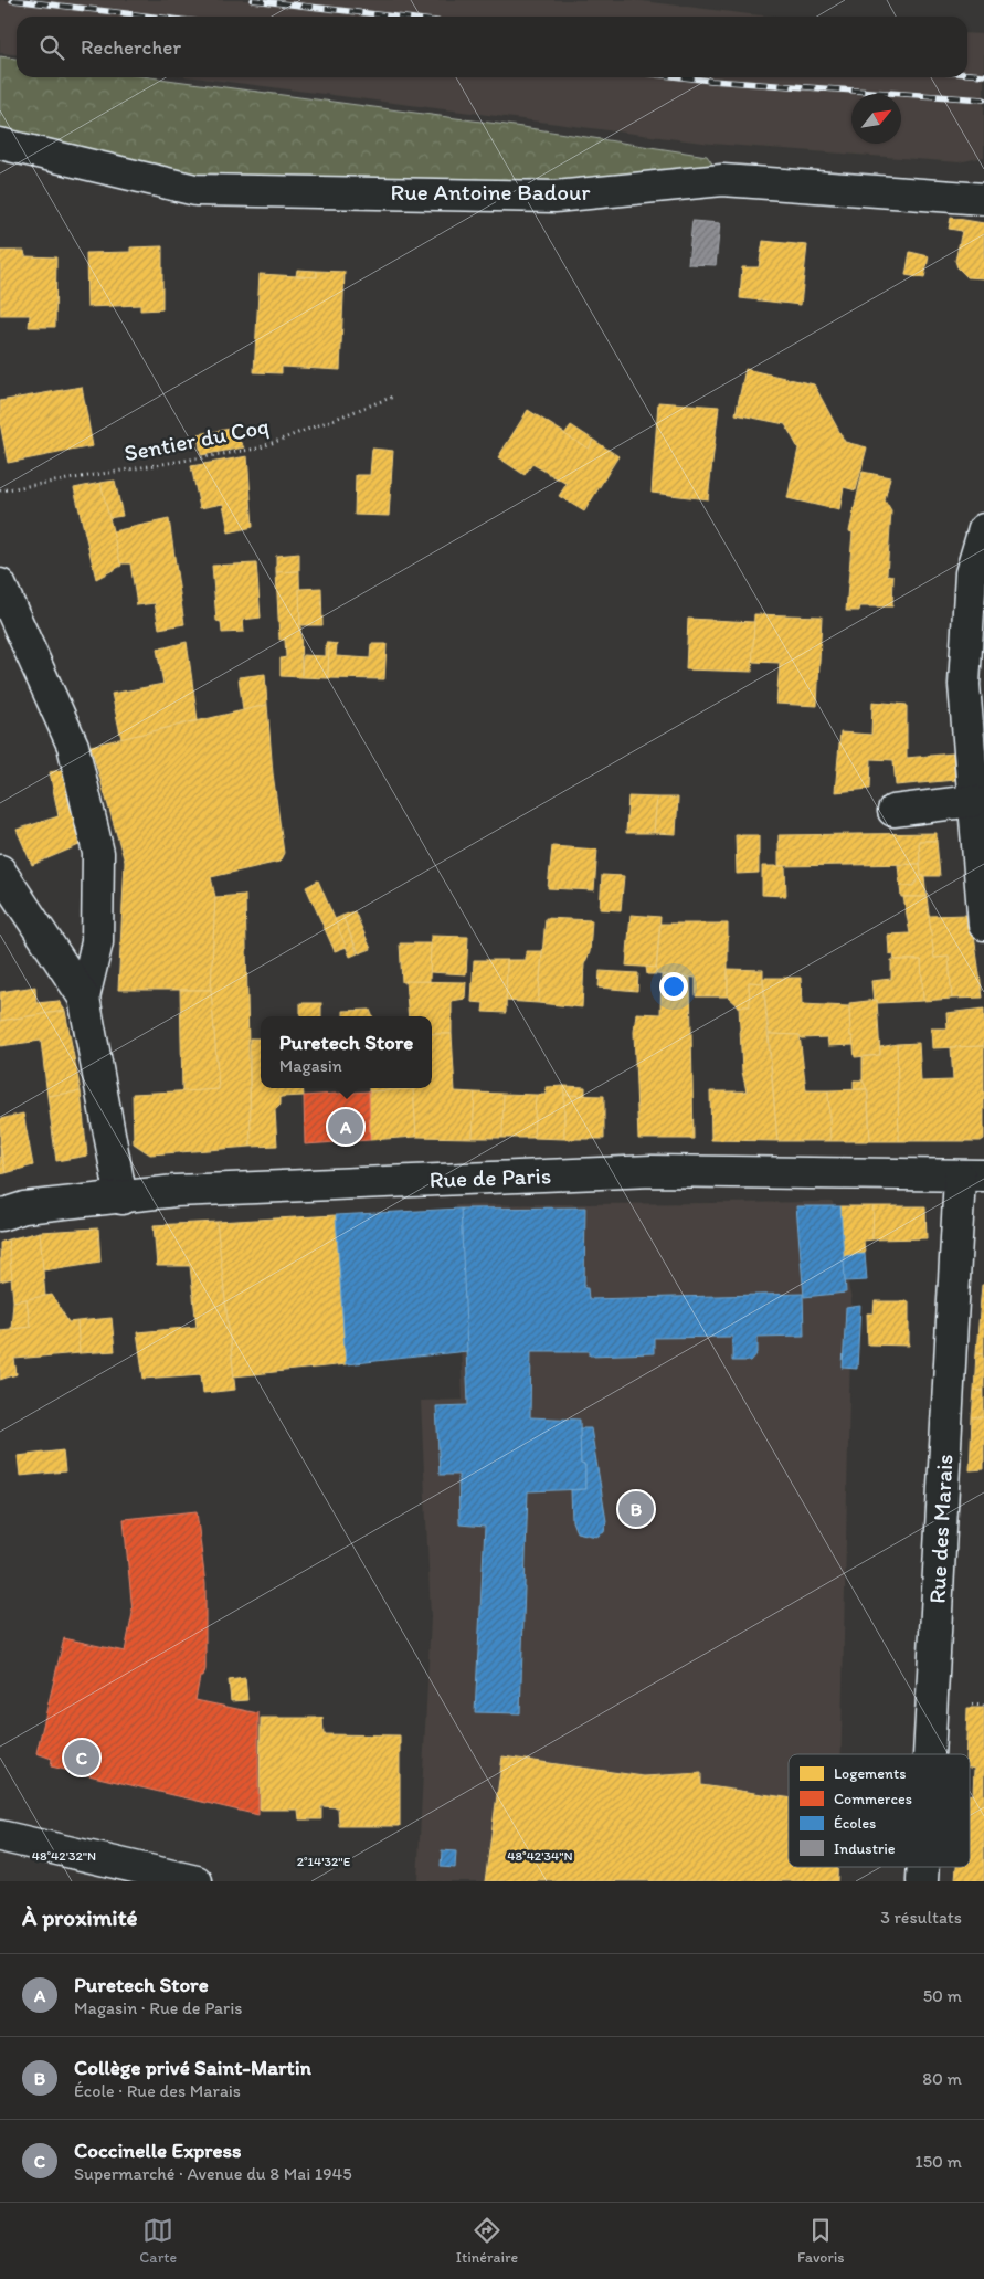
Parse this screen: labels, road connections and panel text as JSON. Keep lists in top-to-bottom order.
{
  "streets": {
    "street": ["Rue Antoine Badour", "Rue de Paris", "Rue des Marais"],
    "path": ["Sentier du Coq"]
  },
  "crossings": [
    ["Rue de Paris", "Rue des Marais"]
  ],
  "legend": [
    "Logements",
    "Commerces",
    "Écoles",
    "Industrie"
  ],
  "north": "top right",
  "page": {
    "search": "Rechercher",
    "popup": ["Puretech Store", "Magasin"],
    "pins": ["A", "B", "C"],
    "heading": ["À proximité", "3 résultats"],
    "list": [
      {
        "mark": "A",
        "name": "Puretech Store",
        "note": "Magasin · Rue de Paris",
        "value": "50 m"
      },
      {
        "mark": "B",
        "name": "Collège privé Saint-Martin",
        "note": "École · Rue des Marais",
        "value": "80 m"
      },
      {
        "mark": "C",
        "name": "Coccinelle Express",
        "note": "Supermarché · Avenue du 8 Mai 1945",
        "value": "150 m"
      }
    ],
    "nav": ["Carte", "Itinéraire", "Favoris"]
  },
  "coordinates": ["48°42'32\"N", "48°42'34\"N", "2°14'32\"E"]
}
